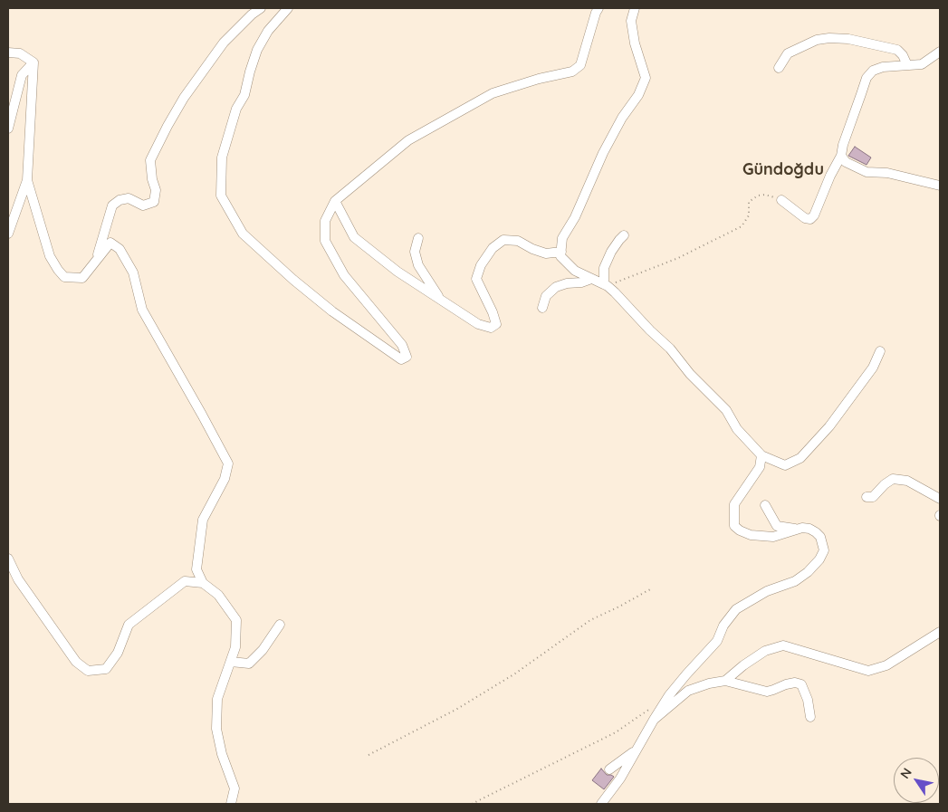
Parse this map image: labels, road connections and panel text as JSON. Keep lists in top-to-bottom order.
{
  "districts": ["Gündoğdu"],
  "north": "top left"
}
